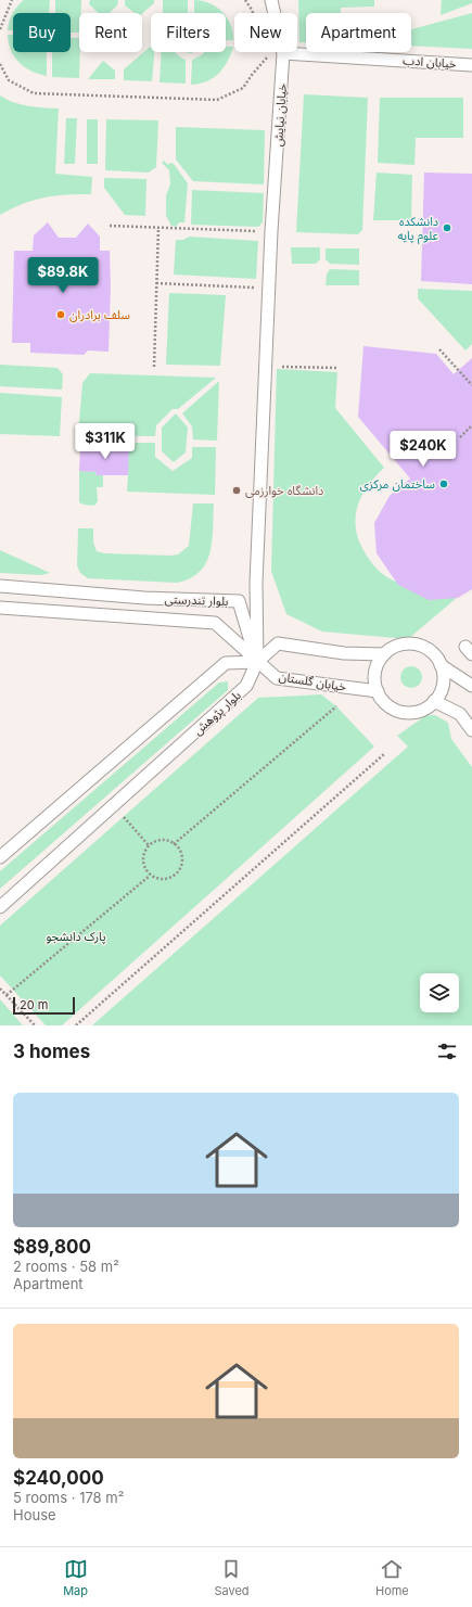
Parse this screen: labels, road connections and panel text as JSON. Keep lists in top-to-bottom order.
{
  "streets": {
    "lane": [
      "خیابان ادب",
      "خیابان نیایش",
      "بلوار تندرستی",
      "خیابان گلستان",
      "بلوار پژوهش"
    ]
  },
  "crossings": [
    ["خیابان ادب", "خیابان نیایش"],
    ["خیابان نیایش", "بلوار تندرستی"],
    ["خیابان نیایش", "خیابان گلستان"],
    ["خیابان نیایش", "بلوار پژوهش"],
    ["بلوار تندرستی", "خیابان گلستان"],
    ["بلوار تندرستی", "بلوار پژوهش"],
    ["خیابان گلستان", "بلوار پژوهش"]
  ],
  "parks": ["پارک دانشجو"],
  "places": [
    "دانشکده علوم پایه",
    "سلف برادران",
    "ساختمان مرکزی",
    "دانشگاه خوارزمی"
  ],
  "scale_bar": "20 m",
  "page": {
    "chip": [
      "Buy",
      "Rent",
      "Filters",
      "New",
      "Apartment"
    ],
    "price": ["$89.8K", "$311K", "$240K"],
    "scale": "20 m",
    "heading": "3 homes",
    "list": [
      {
        "name": "$89,800",
        "note": "2 rooms · 58 m² · Apartment"
      },
      {
        "name": "$240,000",
        "note": "5 rooms · 178 m² · House"
      }
    ],
    "tabs": ["Map", "Saved", "Home"]
  }
}
